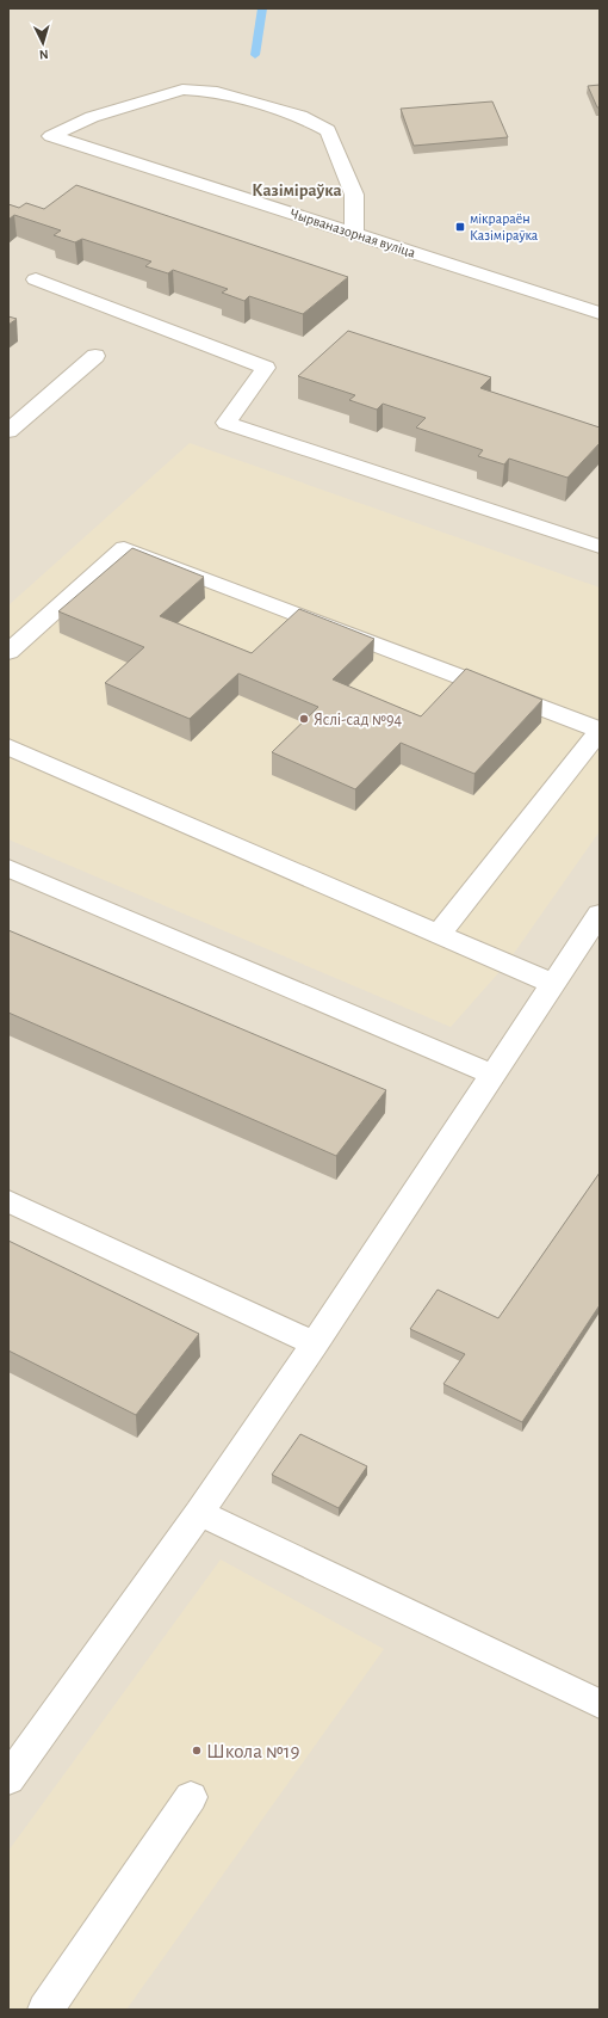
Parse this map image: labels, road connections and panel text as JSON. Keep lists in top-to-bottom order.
{
  "streets": {
    "street": ["Чырваназорная вуліца"]
  },
  "districts": ["Казіміраўка"],
  "places": {
    "transit": ["мікрараён Казіміраўка"],
    "other": ["Яслі-сад №94", "Школа №19"]
  },
  "north": "bottom"
}
